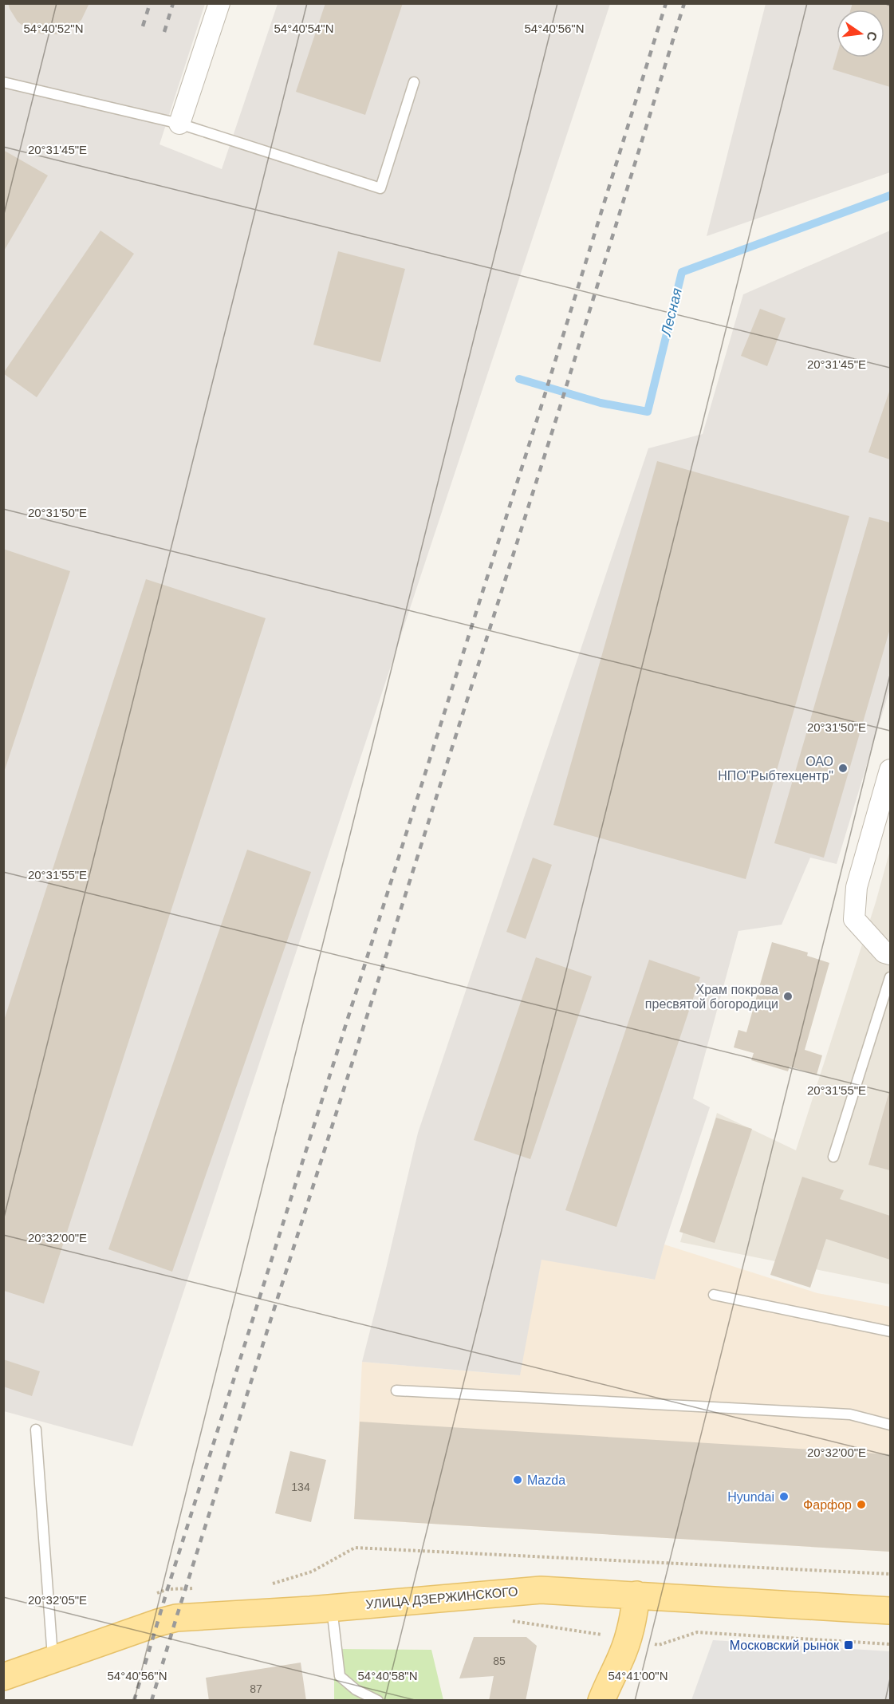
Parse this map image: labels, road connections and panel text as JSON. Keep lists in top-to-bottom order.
{
  "streets": {
    "main road": ["УЛИЦА ДЗЕРЖИНСКОГО"]
  },
  "water": ["Лесная"],
  "places": {
    "other": [
      "ОАО НПО\"Рыбтехцентр\"",
      "Храм покрова пресвятой богородици",
      "Mazda",
      "Hyundai",
      "Фарфор"
    ],
    "transit": ["Московский рынок"]
  },
  "house_numbers": ["134", "85", "87"],
  "north": "right",
  "coordinates": [
    "54°40'56\"N",
    "54°40'52\"N",
    "54°40'54\"N",
    "20°31'45\"E",
    "20°31'50\"E",
    "20°31'55\"E",
    "20°32'00\"E",
    "20°32'05\"E",
    "54°40'58\"N",
    "54°41'00\"N"
  ]
}
